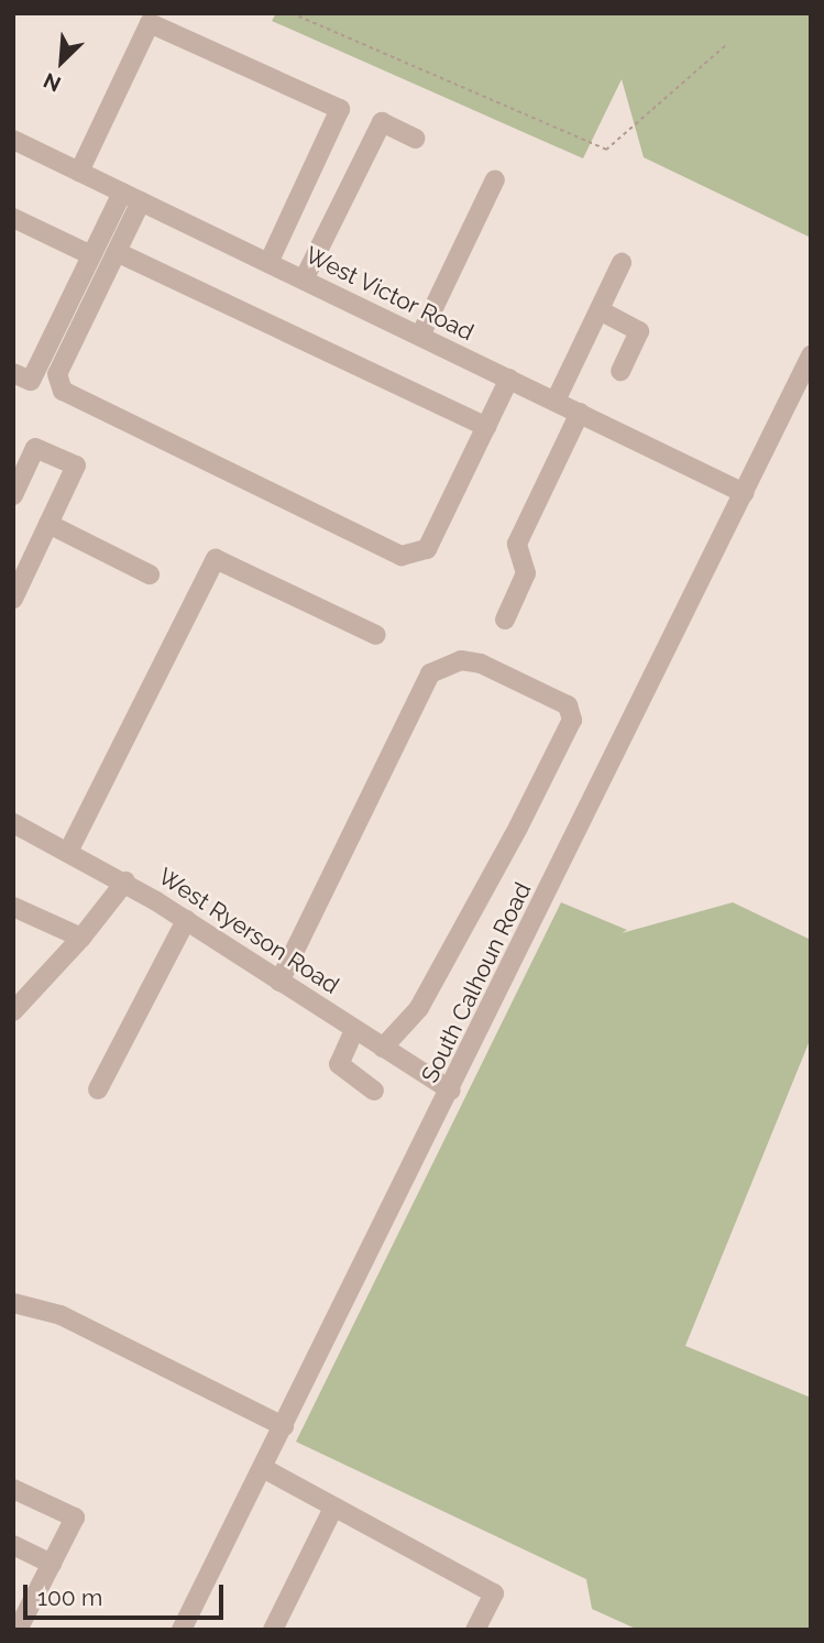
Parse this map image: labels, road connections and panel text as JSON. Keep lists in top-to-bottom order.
{
  "streets": {
    "street": ["West Victor Road", "West Ryerson Road", "South Calhoun Road"]
  },
  "crossings": [
    ["West Victor Road", "South Calhoun Road"],
    ["West Ryerson Road", "South Calhoun Road"]
  ],
  "scale_bar": "100 m",
  "north": "bottom left"
}
